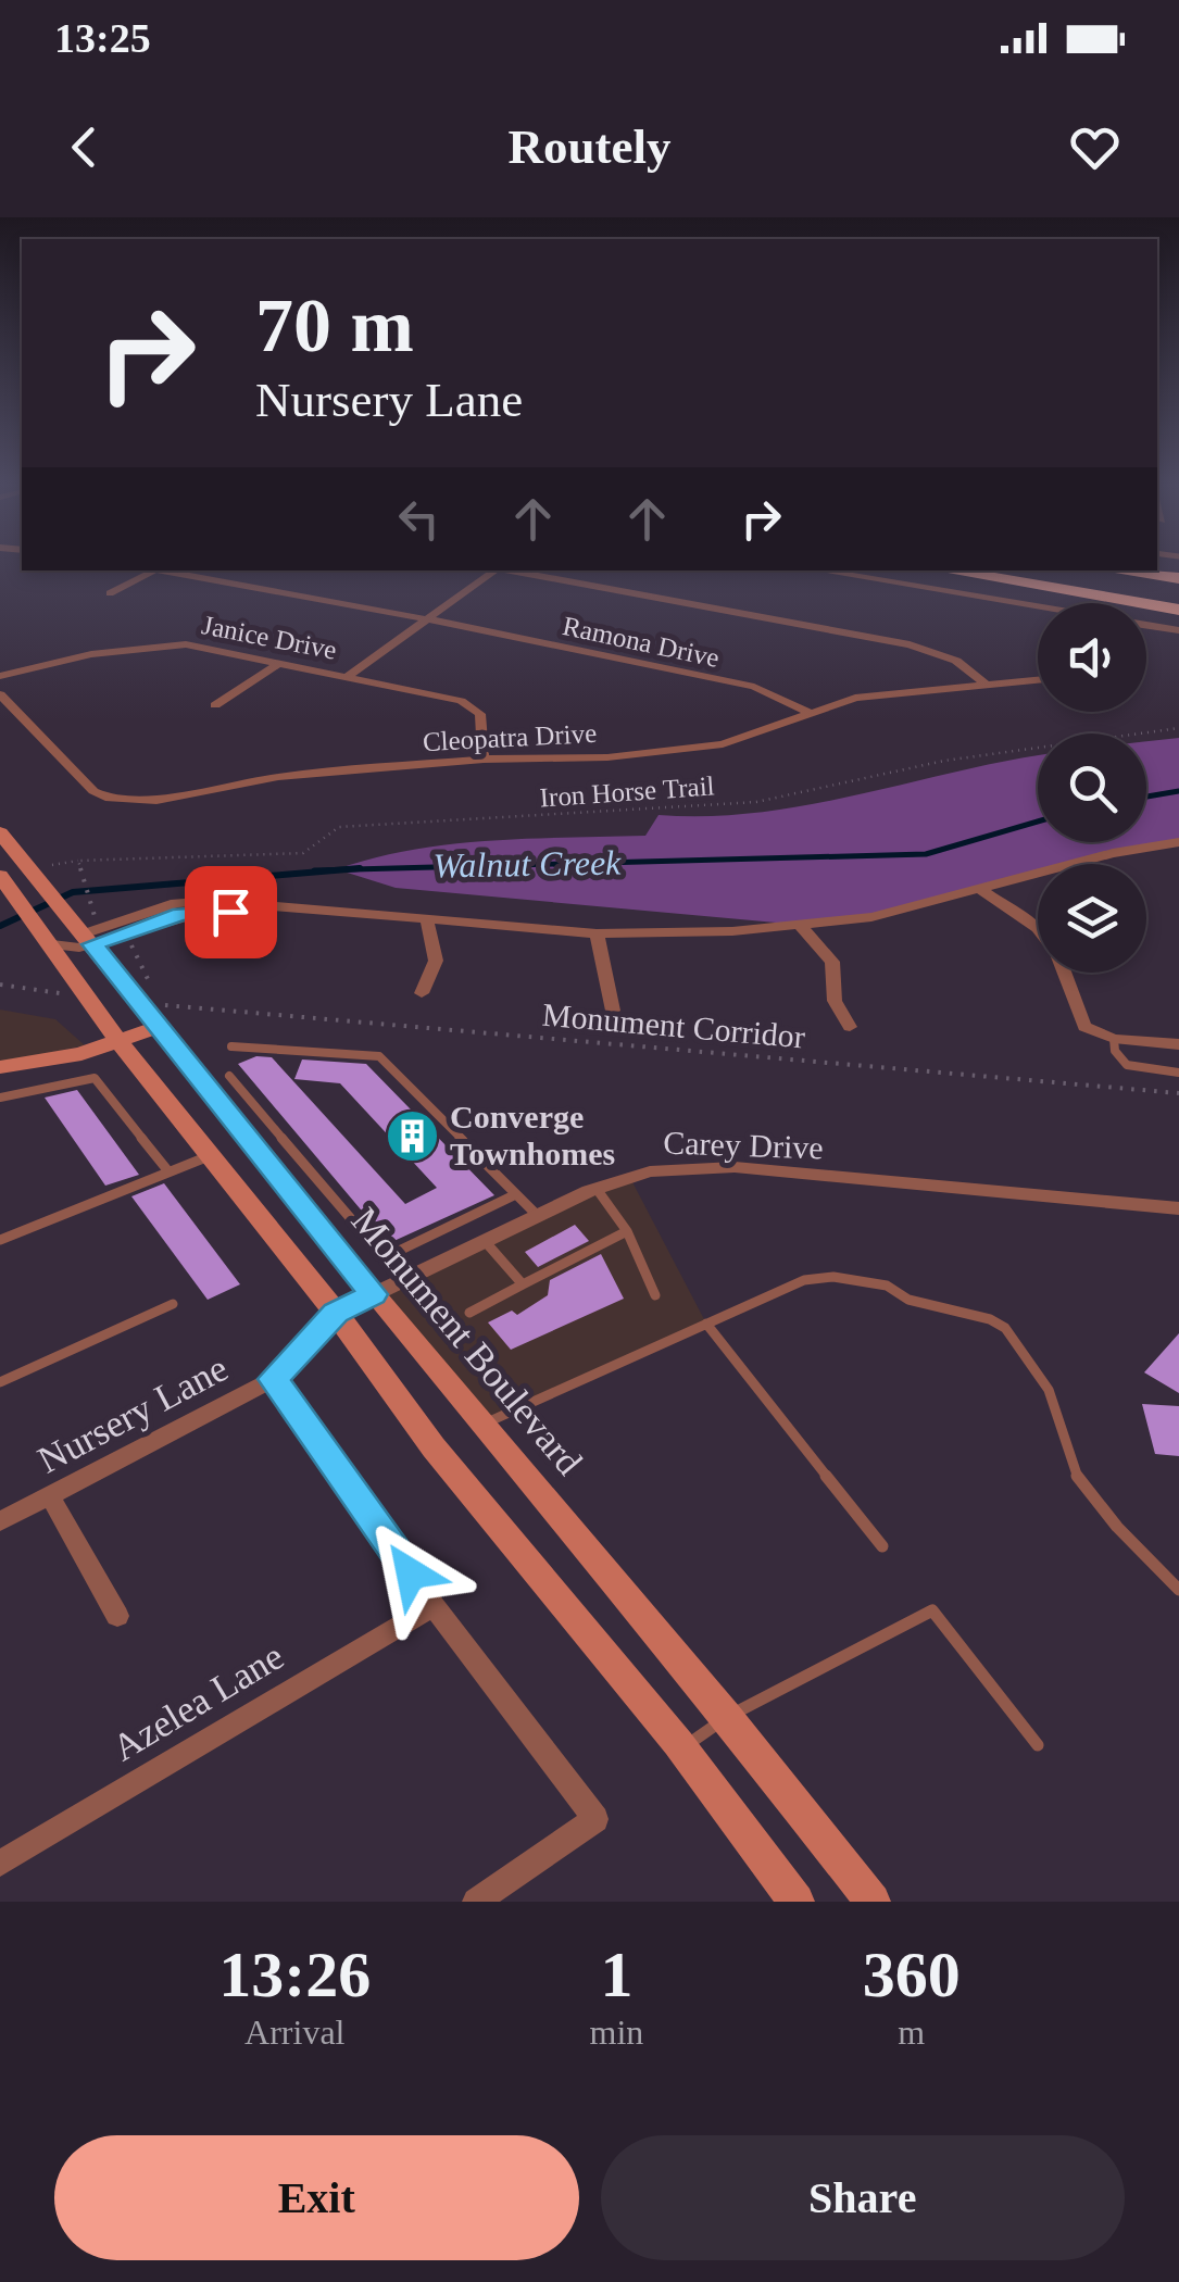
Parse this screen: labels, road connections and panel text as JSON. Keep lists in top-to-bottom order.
{
  "streets": {
    "main road": ["Monument Boulevard"],
    "street": [
      "Janice Drive",
      "Ramona Drive",
      "Cleopatra Drive",
      "Carey Drive",
      "Nursery Lane",
      "Azelea Lane"
    ],
    "path": ["Iron Horse Trail", "Monument Corridor"]
  },
  "crossings": [
    ["Janice Drive", "Cleopatra Drive"],
    ["Ramona Drive", "Cleopatra Drive"],
    ["Iron Horse Trail", "Monument Boulevard"],
    ["Monument Corridor", "Monument Boulevard"],
    ["Carey Drive", "Monument Boulevard"],
    ["Carey Drive", "Nursery Lane"]
  ],
  "water": ["Walnut Creek"],
  "places": {
    "building": ["Converge Townhomes"]
  },
  "page": {
    "status": "13:25",
    "header": "Routely",
    "turn": ["70 m", "Nursery Lane"],
    "eta": [
      "13:26",
      "Arrival",
      "1",
      "min",
      "360",
      "m"
    ],
    "buttons": ["Exit", "Share"]
  }
}
